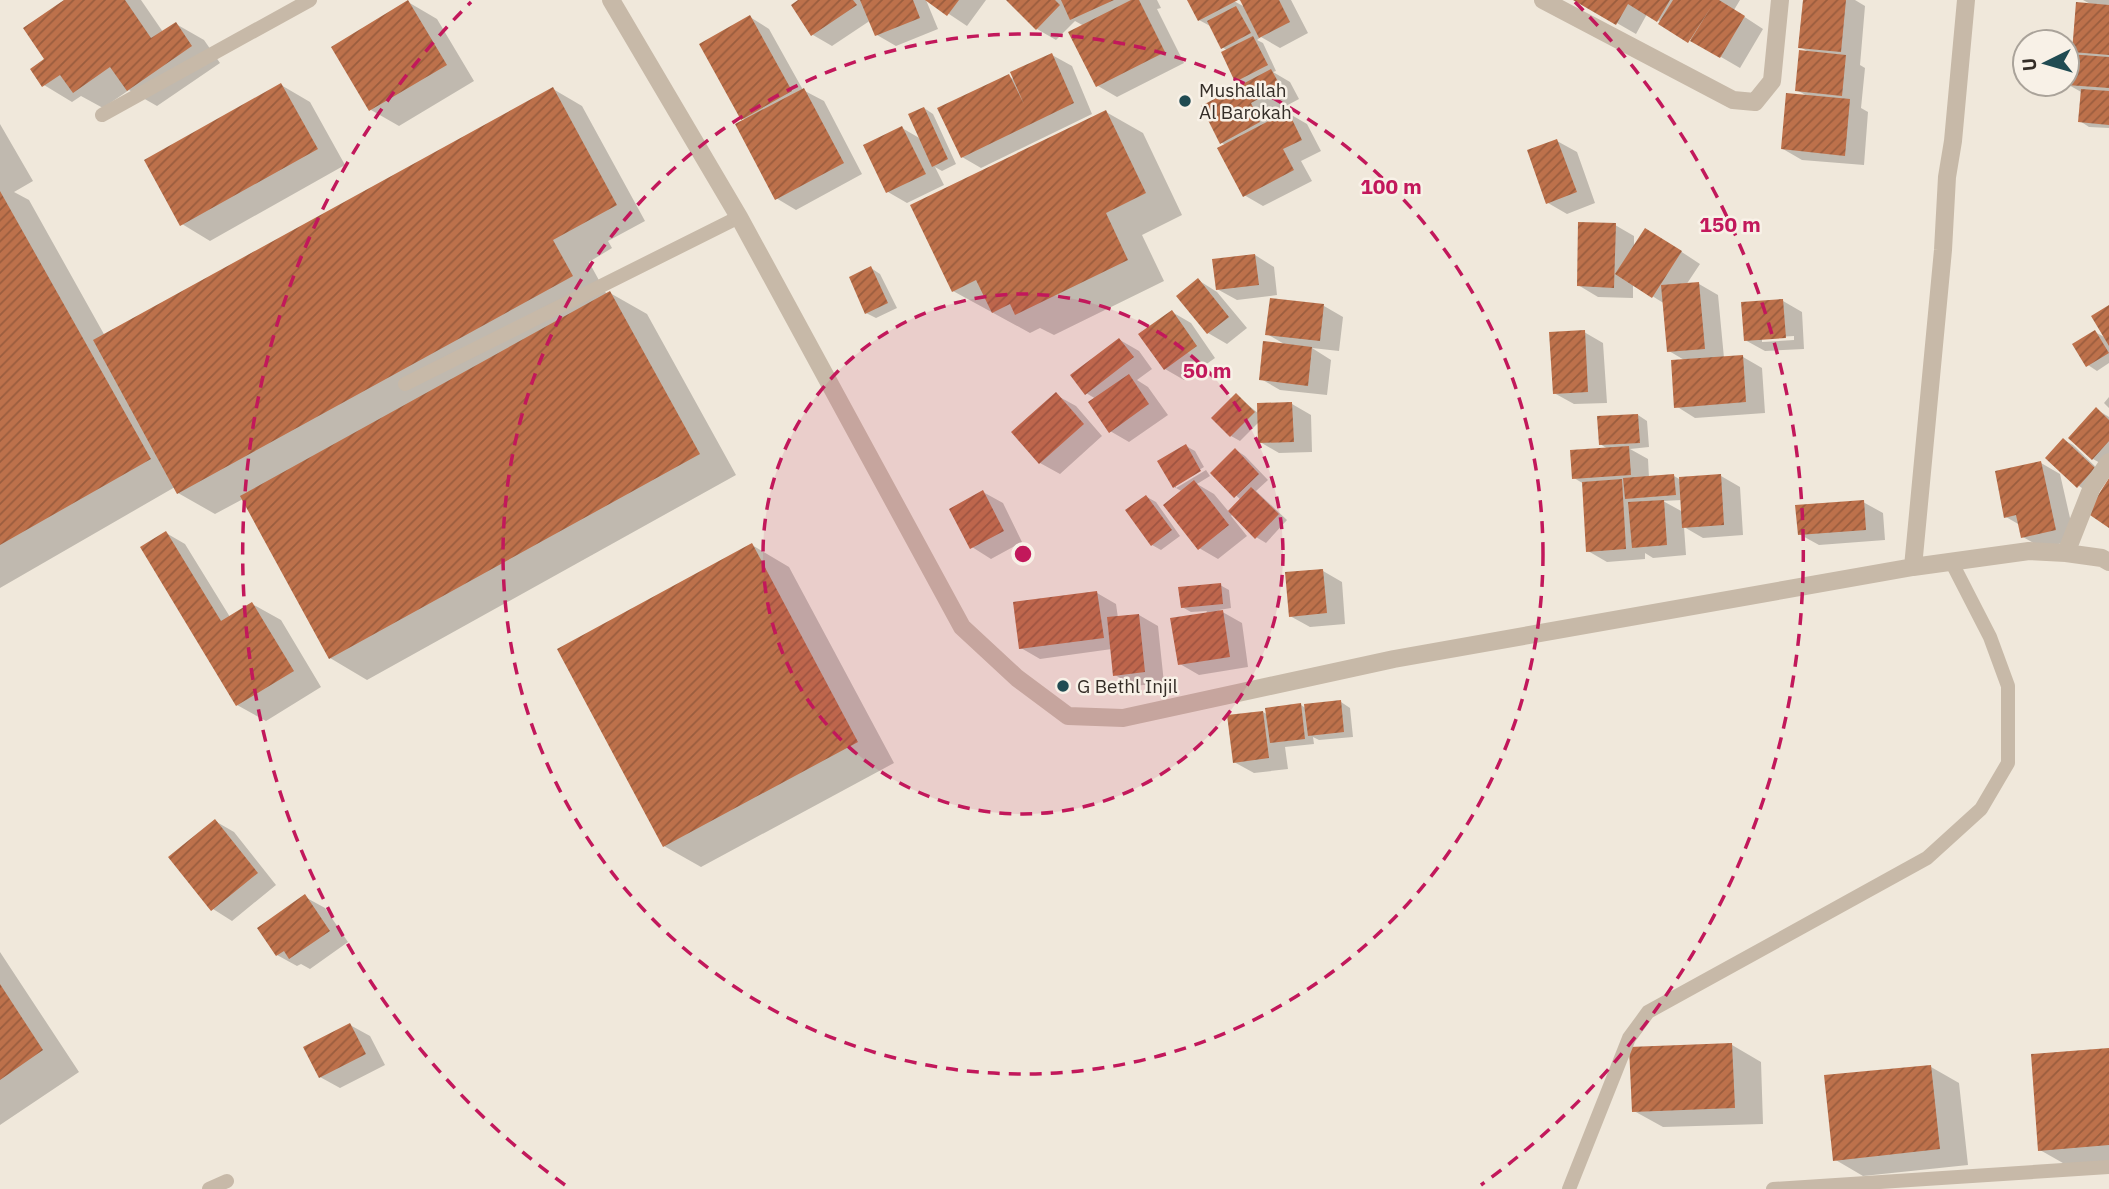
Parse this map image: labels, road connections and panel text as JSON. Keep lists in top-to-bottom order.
{
  "places": ["Mushallah Al Barokah", "G Bethl Injil"],
  "north": "left",
  "rings": ["100 m", "150 m", "50 m"]
}
